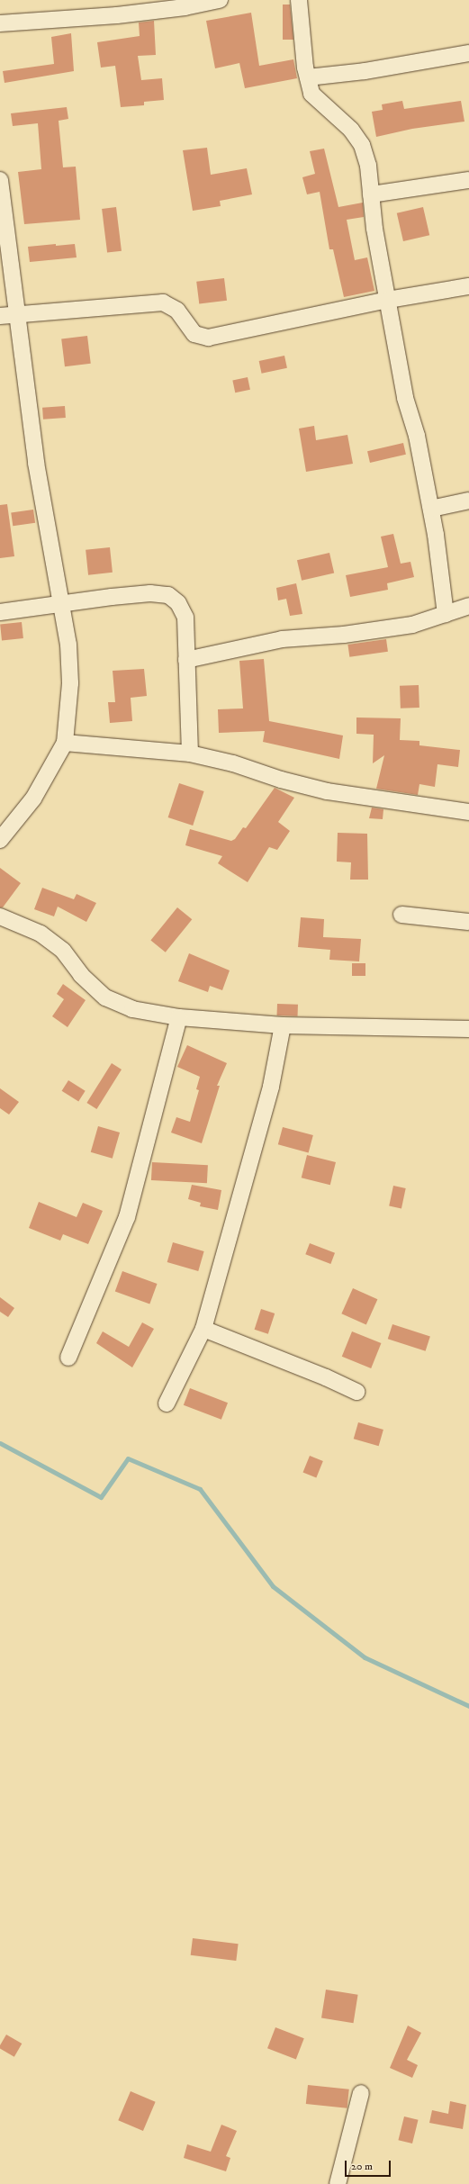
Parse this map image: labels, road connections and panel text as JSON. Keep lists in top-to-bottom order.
{
  "scale_bar": "20 m"
}
